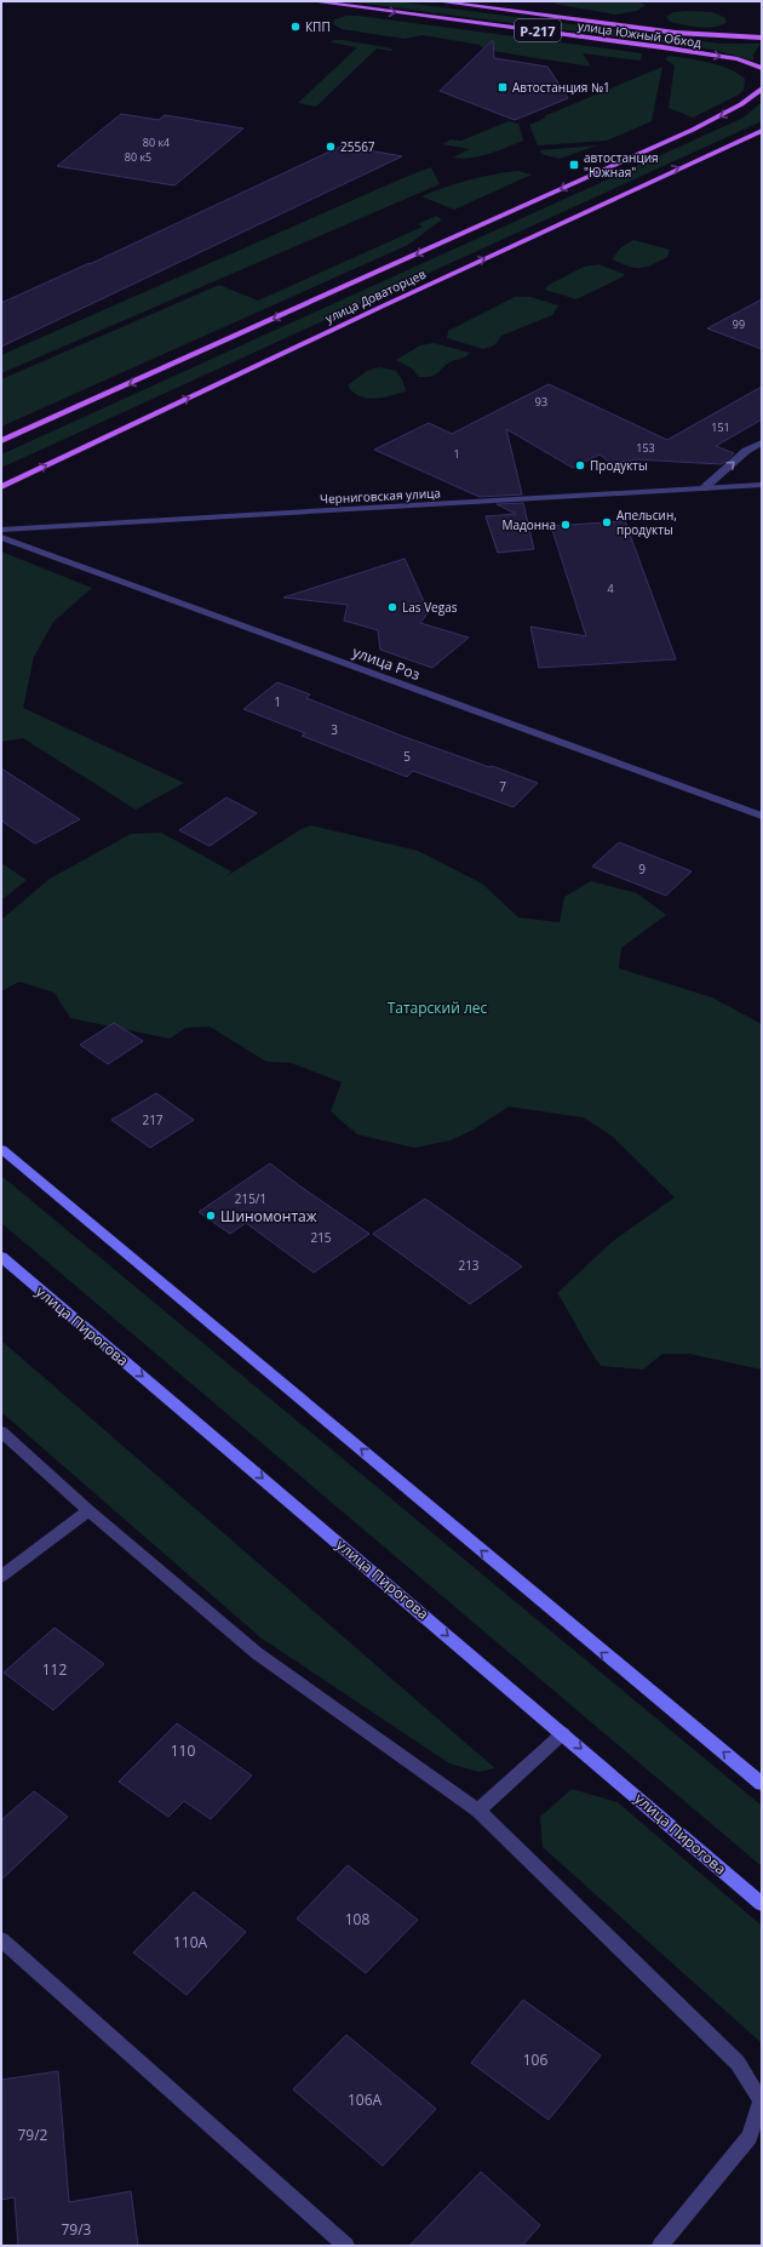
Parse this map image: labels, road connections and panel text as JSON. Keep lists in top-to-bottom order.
{
  "streets": {
    "main road": [
      "Р-217",
      "улица Южный Обход",
      "улица Доваторцев",
      "улица Пирогова"
    ],
    "street": ["Черниговская улица", "улица Роз"]
  },
  "parks": ["Татарский лес"],
  "places": {
    "other": [
      "КПП",
      "25567",
      "Продукты",
      "Апельсин, продукты",
      "Мадонна",
      "Las Vegas",
      "Шиномонтаж"
    ],
    "transit": ["Автостанция №1", "автостанция \"Южная\""]
  },
  "house_numbers": [
    "80 к4",
    "80 к5",
    "99",
    "93",
    "151",
    "153",
    "1",
    "4",
    "1",
    "3",
    "5",
    "7",
    "9",
    "217",
    "215/1",
    "215",
    "213",
    "112",
    "110",
    "108",
    "110А",
    "106",
    "106А",
    "79/2",
    "79/3"
  ]
}
